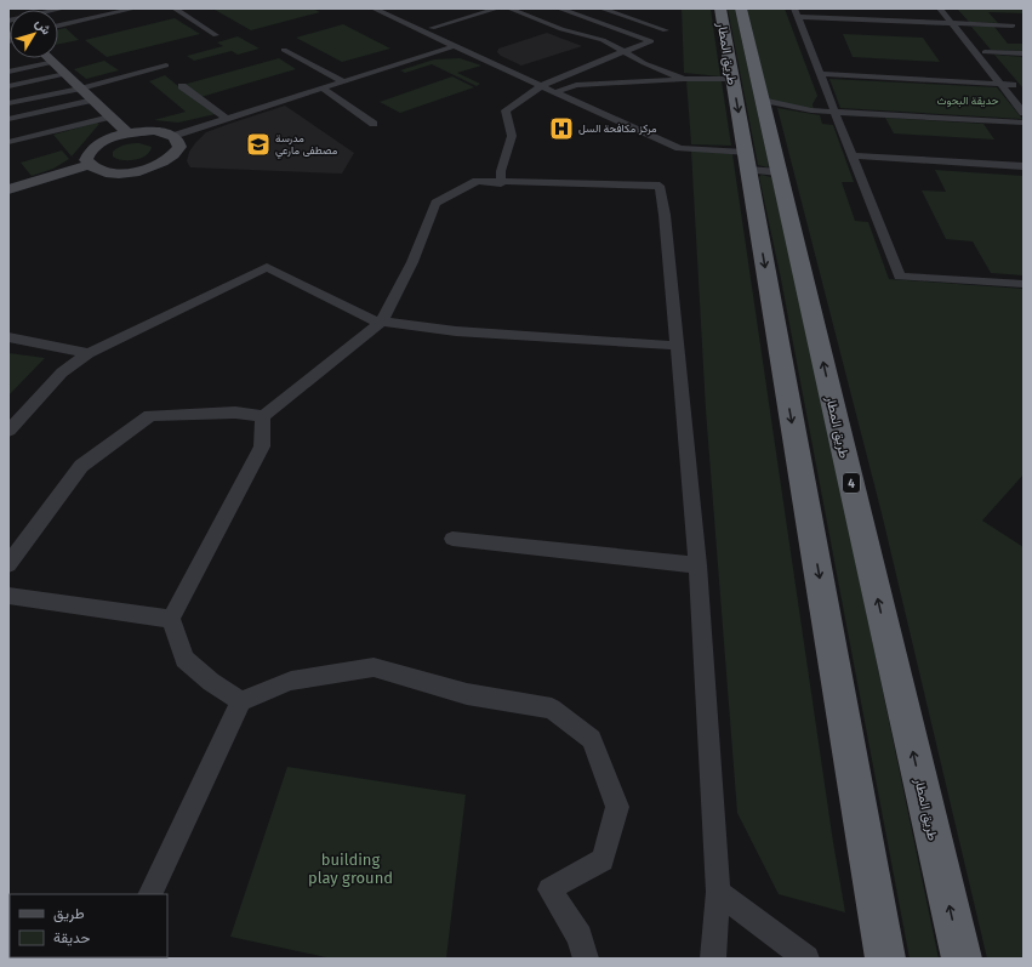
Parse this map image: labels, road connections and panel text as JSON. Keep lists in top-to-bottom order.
{
  "streets": {
    "highway": ["طريق المطار", "4"]
  },
  "parks": ["حديقة البحوث", "building play ground"],
  "places": {
    "hospital": ["مركز مكافحة السل"],
    "school or university": ["مدرسة مصطفى مارعي"]
  },
  "legend": ["طريق", "حديقة"],
  "north": "top right"
}
